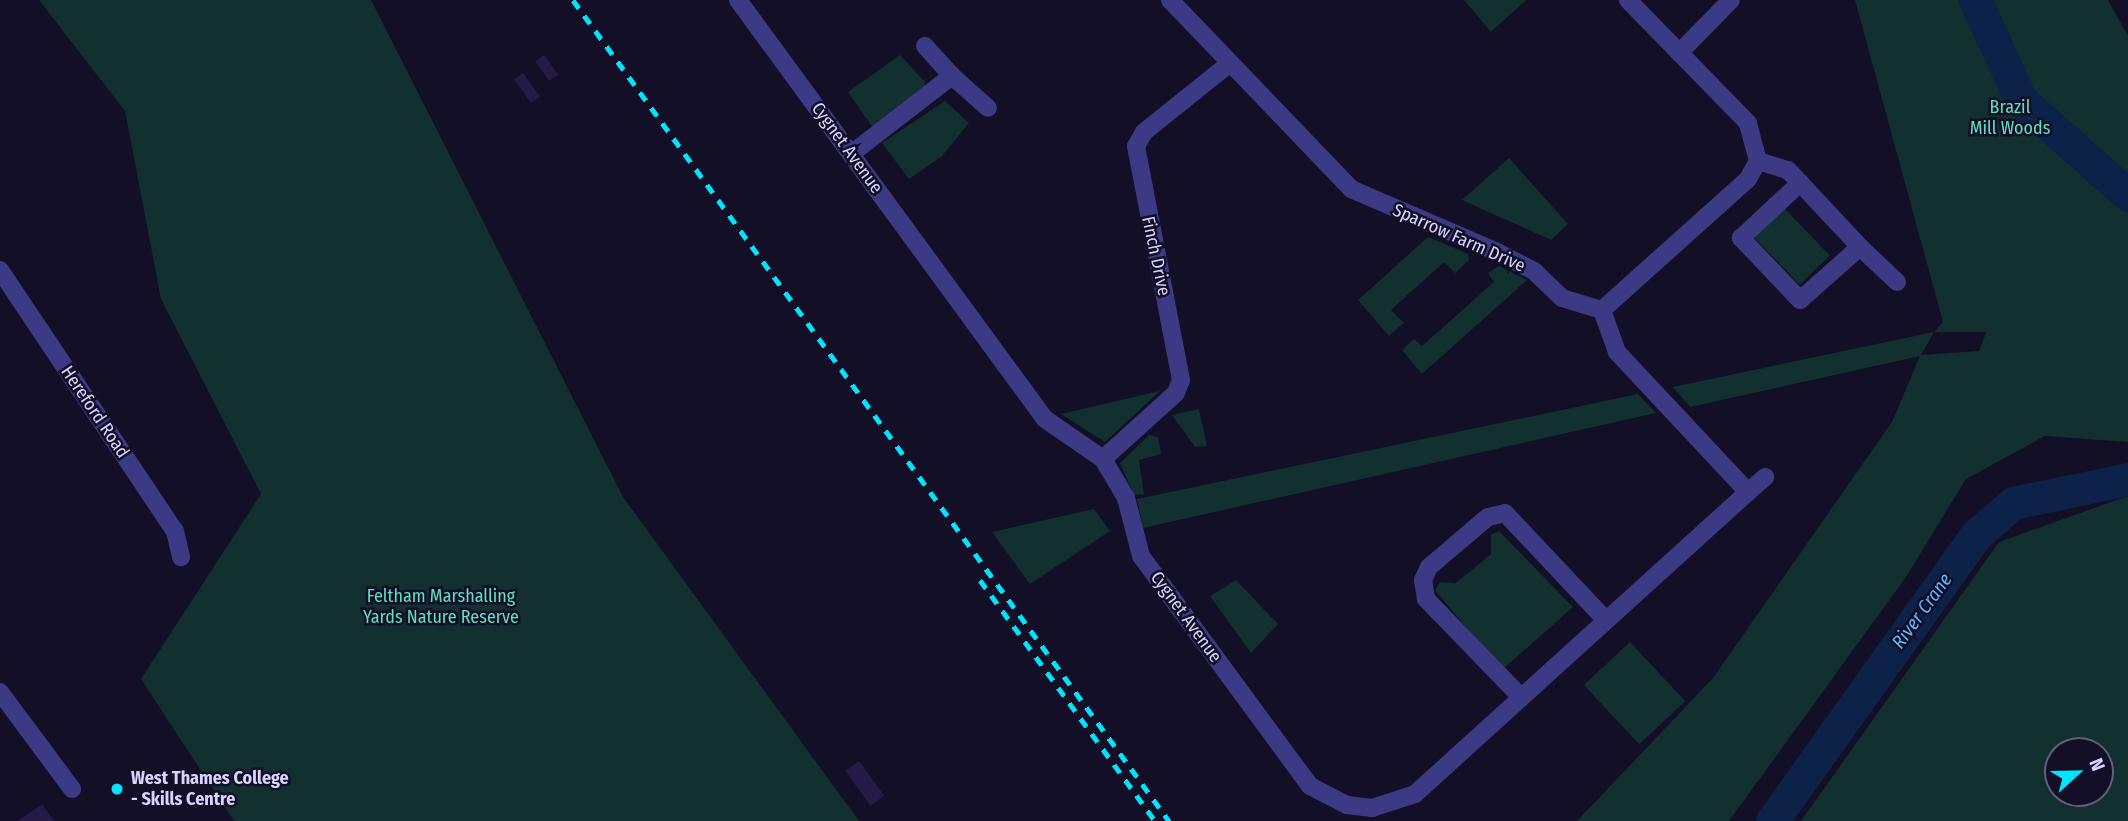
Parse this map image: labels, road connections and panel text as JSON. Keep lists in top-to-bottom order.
{
  "streets": {
    "street": [
      "Cygnet Avenue",
      "Sparrow Farm Drive",
      "Finch Drive",
      "Hereford Road"
    ]
  },
  "crossings": [
    ["Cygnet Avenue", "Finch Drive"],
    ["Sparrow Farm Drive", "Finch Drive"]
  ],
  "water": ["River Crane"],
  "parks": ["Brazil Mill Woods", "Feltham Marshalling Yards Nature Reserve"],
  "places": ["West Thames College - Skills Centre"],
  "north": "right"
}
